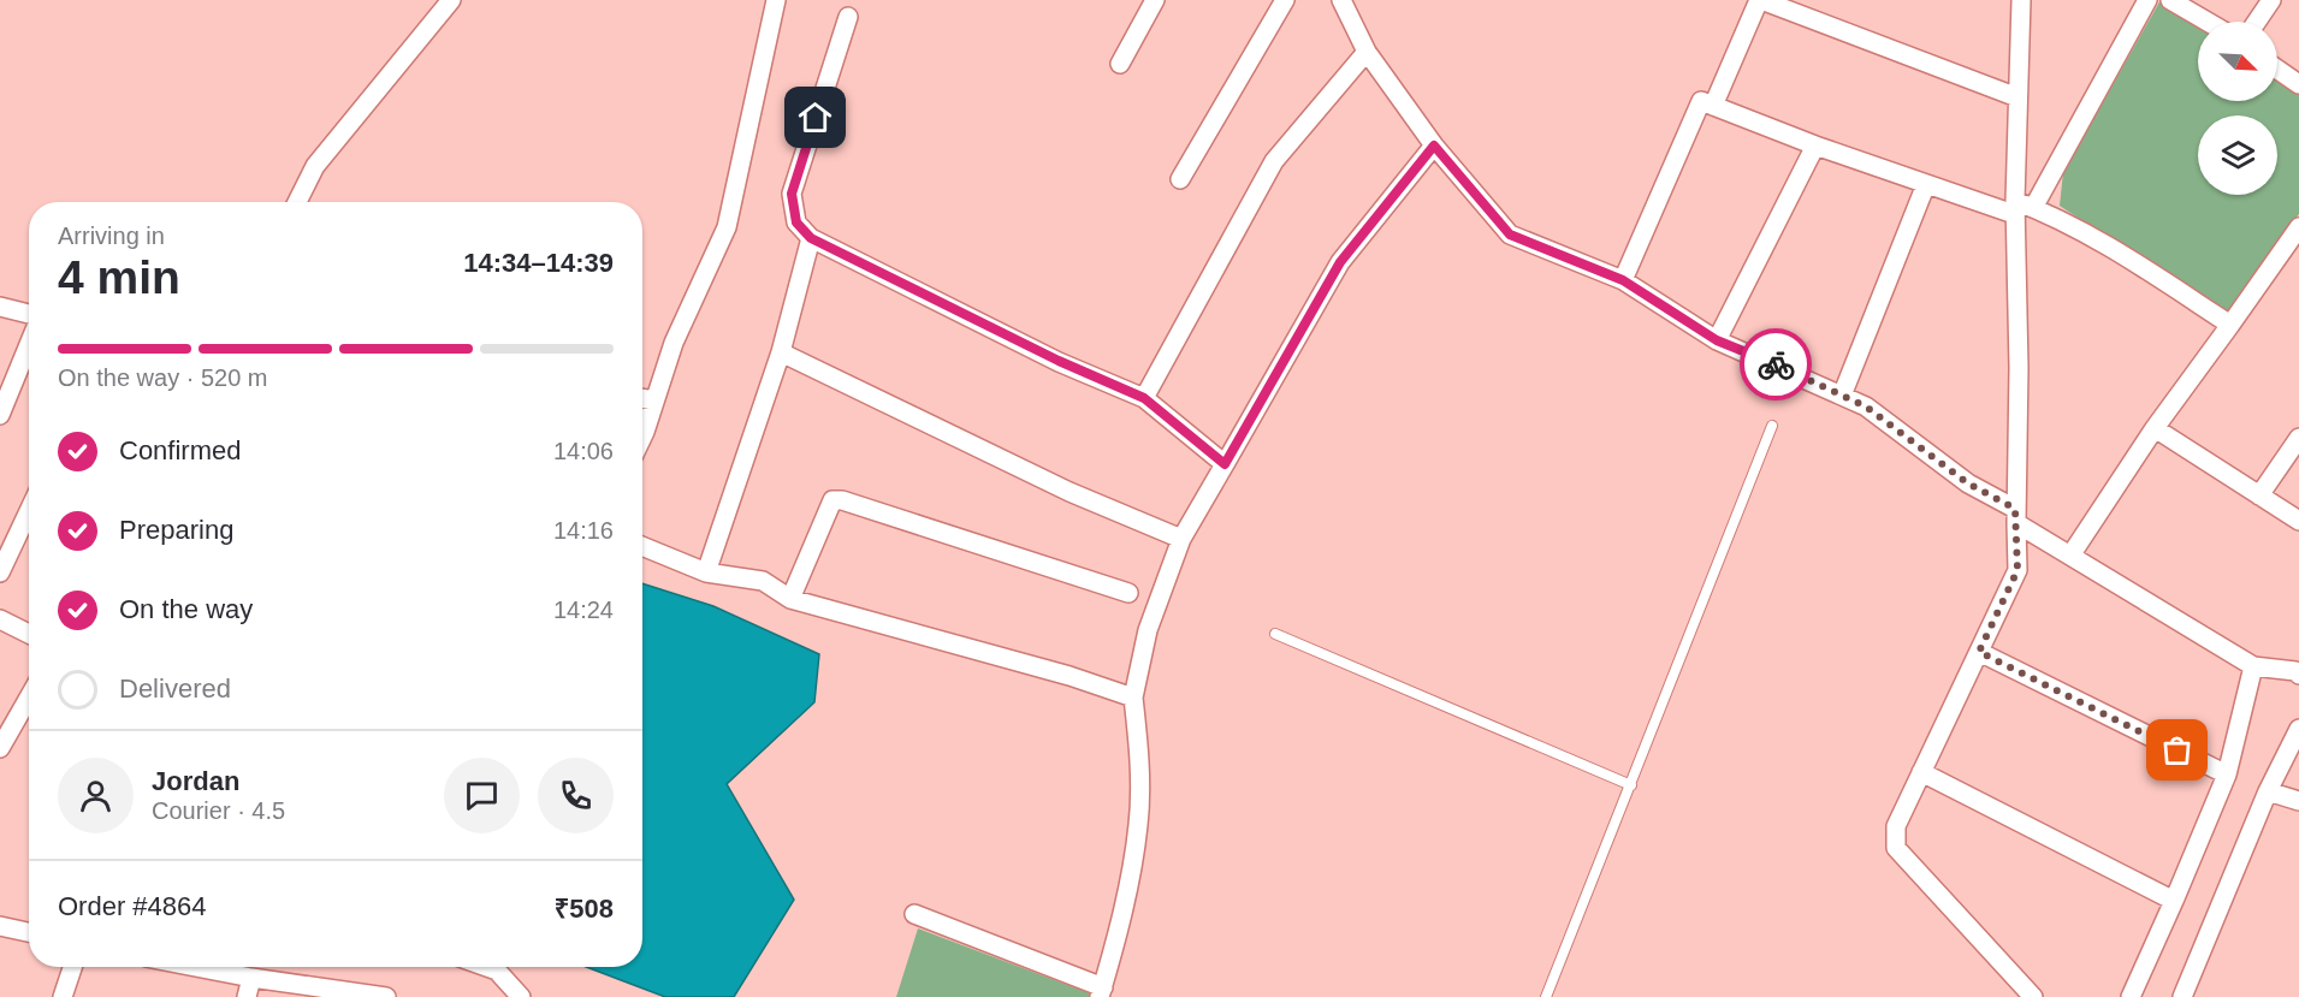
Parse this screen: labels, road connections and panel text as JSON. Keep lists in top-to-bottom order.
{
  "north": "bottom right",
  "page": {
    "heading": ["4 min", "Arriving in", "14:34–14:39"],
    "panel": [
      "Jordan",
      "Courier · 4.5",
      "Order #4864",
      "₹508"
    ],
    "bar": "On the way · 520 m",
    "list": [
      ["Confirmed", "14:06"],
      ["Preparing", "14:16"],
      ["On the way", "14:24"],
      "Delivered"
    ]
  }
}
